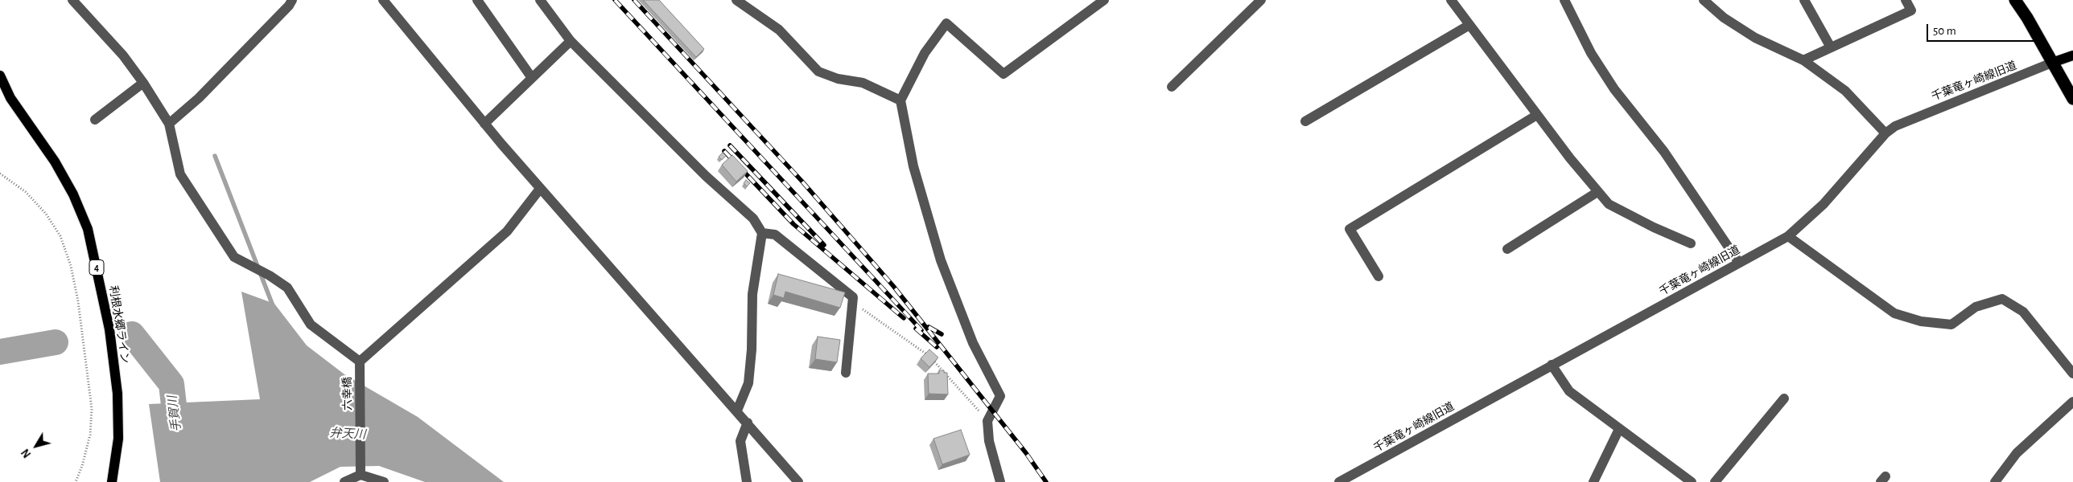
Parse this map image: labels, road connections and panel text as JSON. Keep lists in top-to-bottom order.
{
  "streets": {
    "main road": ["4", "利根水郷ライン"],
    "street": ["千葉竜ヶ崎線旧道", "六幸橋"]
  },
  "water": ["手賀川", "弁天川"],
  "scale_bar": "50 m",
  "north": "bottom left"
}
